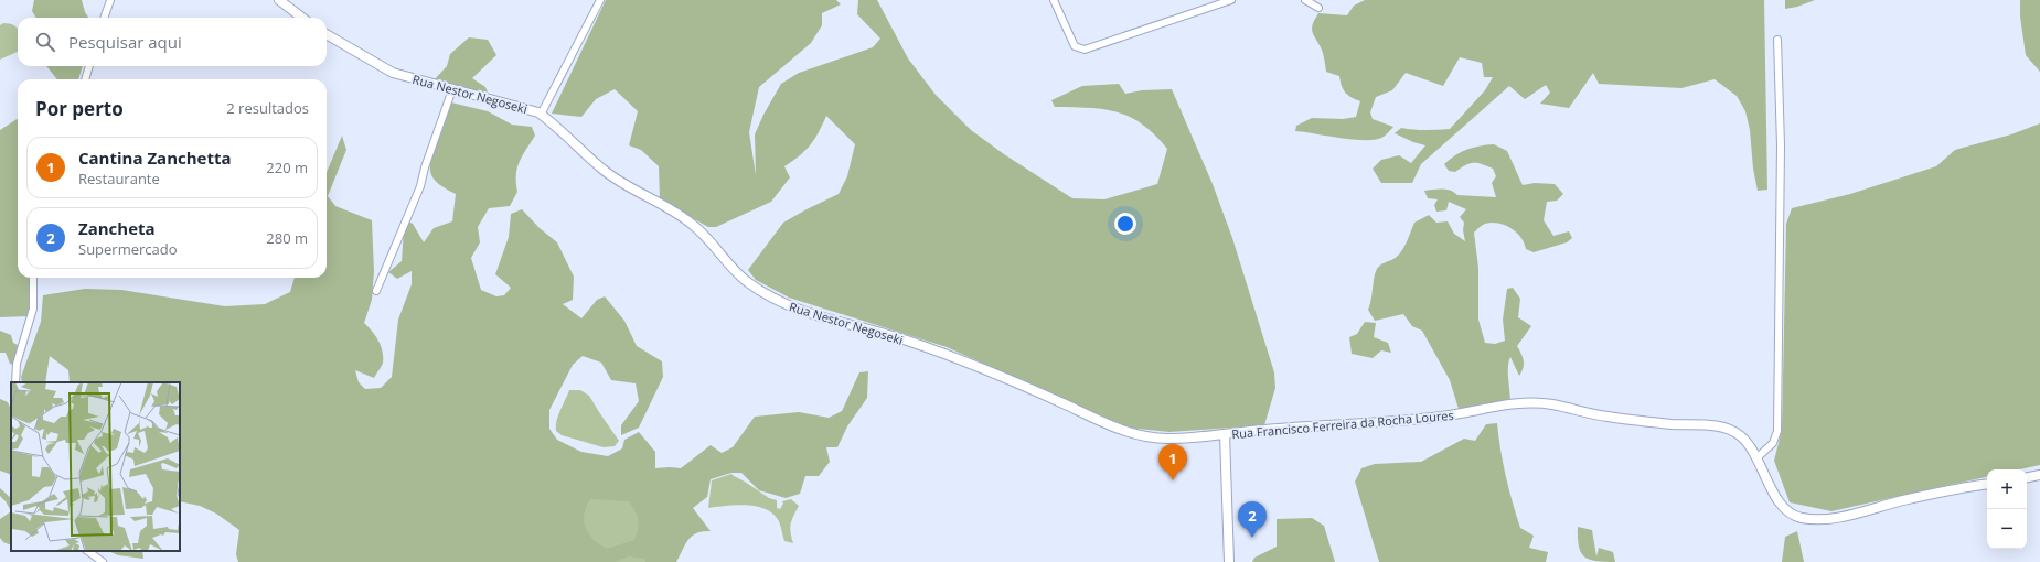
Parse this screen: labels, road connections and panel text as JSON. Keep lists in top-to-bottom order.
{
  "streets": {
    "street": ["Rua Nestor Negoseki", "Rua Francisco Ferreira da Rocha Loures"]
  },
  "crossings": [
    ["Rua Nestor Negoseki", "Rua Francisco Ferreira da Rocha Loures"]
  ],
  "page": {
    "search": "Pesquisar aqui",
    "heading": ["Por perto", "2 resultados"],
    "list": [
      {
        "mark": "1",
        "name": "Cantina Zanchetta",
        "note": "Restaurante",
        "value": "220 m"
      },
      {
        "mark": "2",
        "name": "Zancheta",
        "note": "Supermercado",
        "value": "280 m"
      }
    ],
    "pins": ["1", "2"],
    "map_buttons": ["+", "−"]
  }
}
